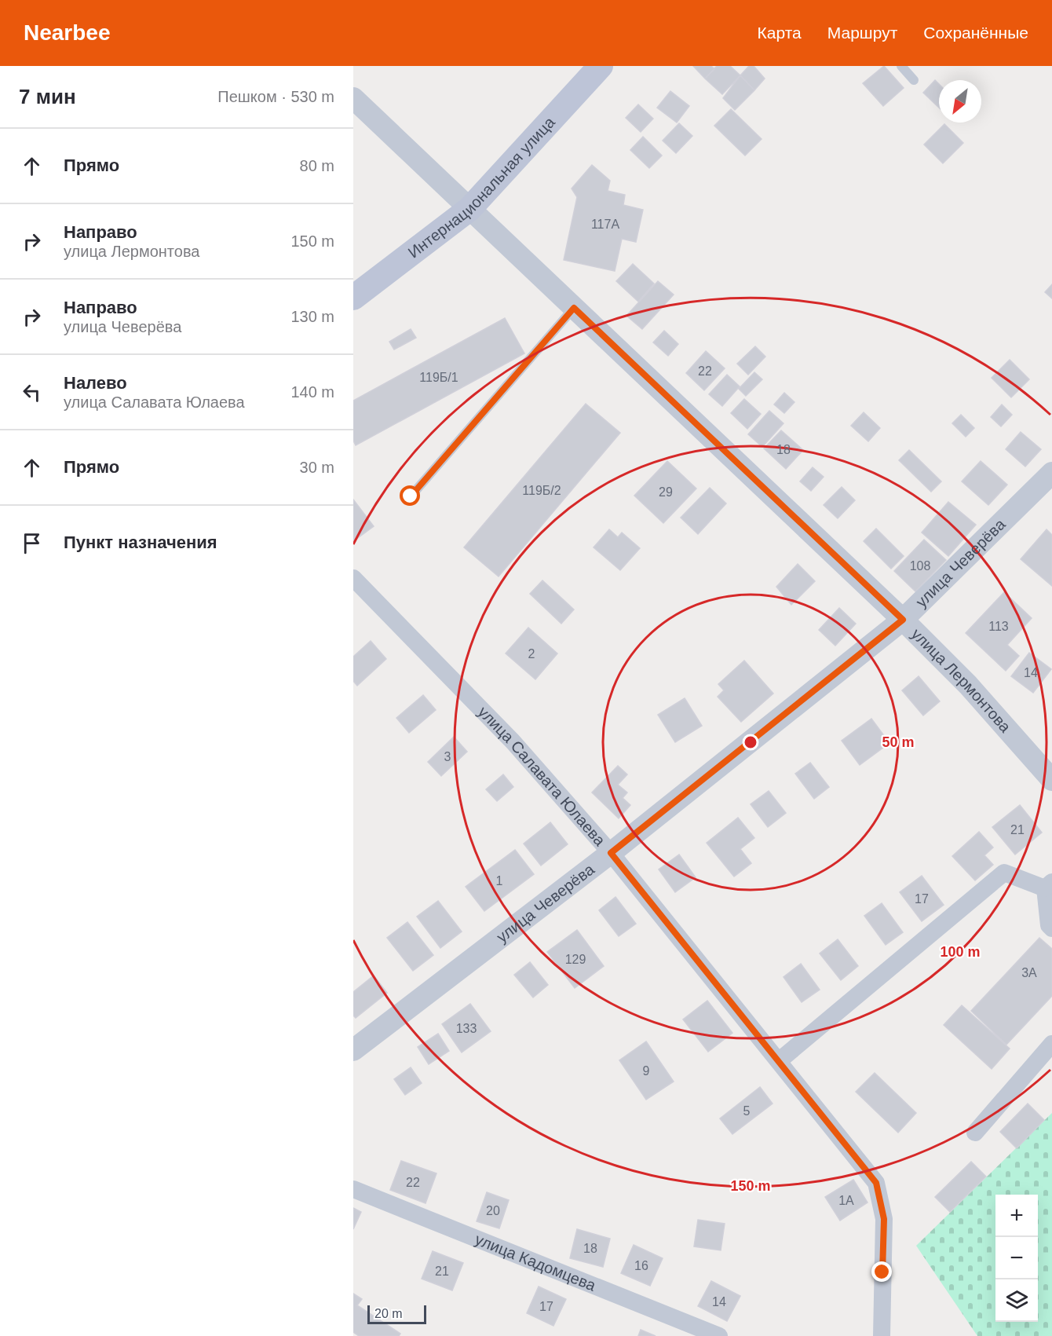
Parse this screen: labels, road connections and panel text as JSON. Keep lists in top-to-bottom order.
{
  "streets": {
    "main road": ["Интернациональная улица"],
    "street": [
      "улица Чеверёва",
      "улица Лермонтова",
      "улица Салавата Юлаева",
      "улица Кадомцева"
    ]
  },
  "crossings": [
    ["Интернациональная улица", "улица Лермонтова"],
    ["улица Чеверёва", "улица Лермонтова"],
    ["улица Чеверёва", "улица Салавата Юлаева"]
  ],
  "house_numbers": [
    "117А",
    "22",
    "119Б/1",
    "18",
    "119Б/2",
    "29",
    "108",
    "113",
    "2",
    "14",
    "3",
    "21",
    "1",
    "17",
    "129",
    "3А",
    "133",
    "9",
    "5",
    "22",
    "1А",
    "20",
    "18",
    "16",
    "21",
    "14",
    "17"
  ],
  "scale_bar": "20 m",
  "north": "bottom left",
  "page": {
    "header": "Nearbee",
    "nav": ["Карта", "Маршрут", "Сохранённые"],
    "heading": ["7 мин", "Пешком · 530 m"],
    "list": [
      ["Прямо", "80 m"],
      ["Направо", "улица Лермонтова", "150 m"],
      ["Направо", "улица Чеверёва", "130 m"],
      ["Налево", "улица Салавата Юлаева", "140 m"],
      ["Прямо", "30 m"],
      "Пункт назначения"
    ],
    "map_buttons": ["+", "−"],
    "scale": "20 m"
  },
  "rings": ["50 m", "100 m", "150 m"]
}
